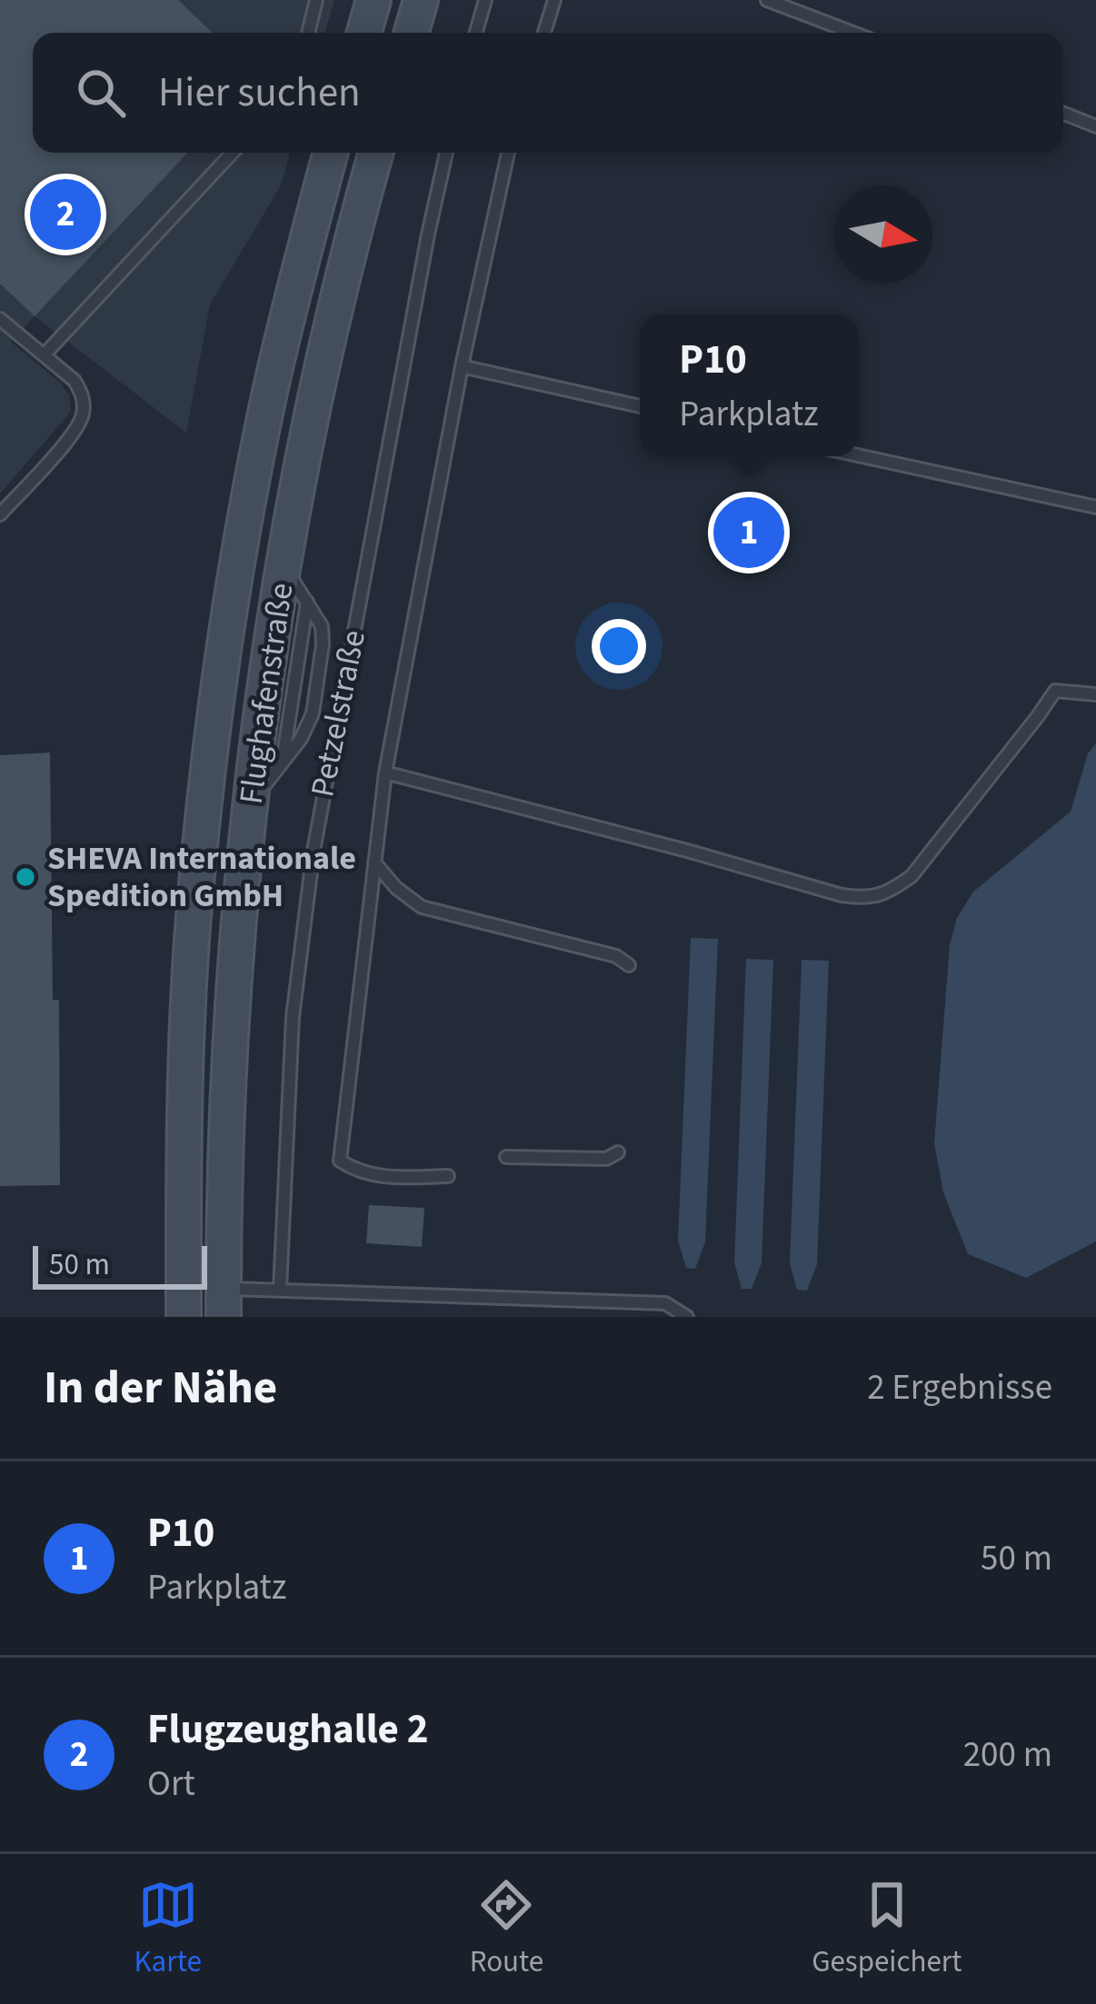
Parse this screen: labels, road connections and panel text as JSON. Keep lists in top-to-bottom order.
{
  "streets": {
    "main road": ["Flughafenstraße"],
    "lane": ["Petzelstraße"]
  },
  "places": ["SHEVA Internationale Spedition GmbH"],
  "scale_bar": "50 m",
  "north": "right",
  "page": {
    "search": "Hier suchen",
    "pins": ["2", "1"],
    "popup": ["P10", "Parkplatz"],
    "scale": "50 m",
    "heading": ["In der Nähe", "2 Ergebnisse"],
    "list": [
      {
        "mark": "1",
        "name": "P10",
        "note": "Parkplatz",
        "value": "50 m"
      },
      {
        "mark": "2",
        "name": "Flugzeughalle 2",
        "note": "Ort",
        "value": "200 m"
      }
    ],
    "nav": ["Karte", "Route", "Gespeichert"]
  }
}
